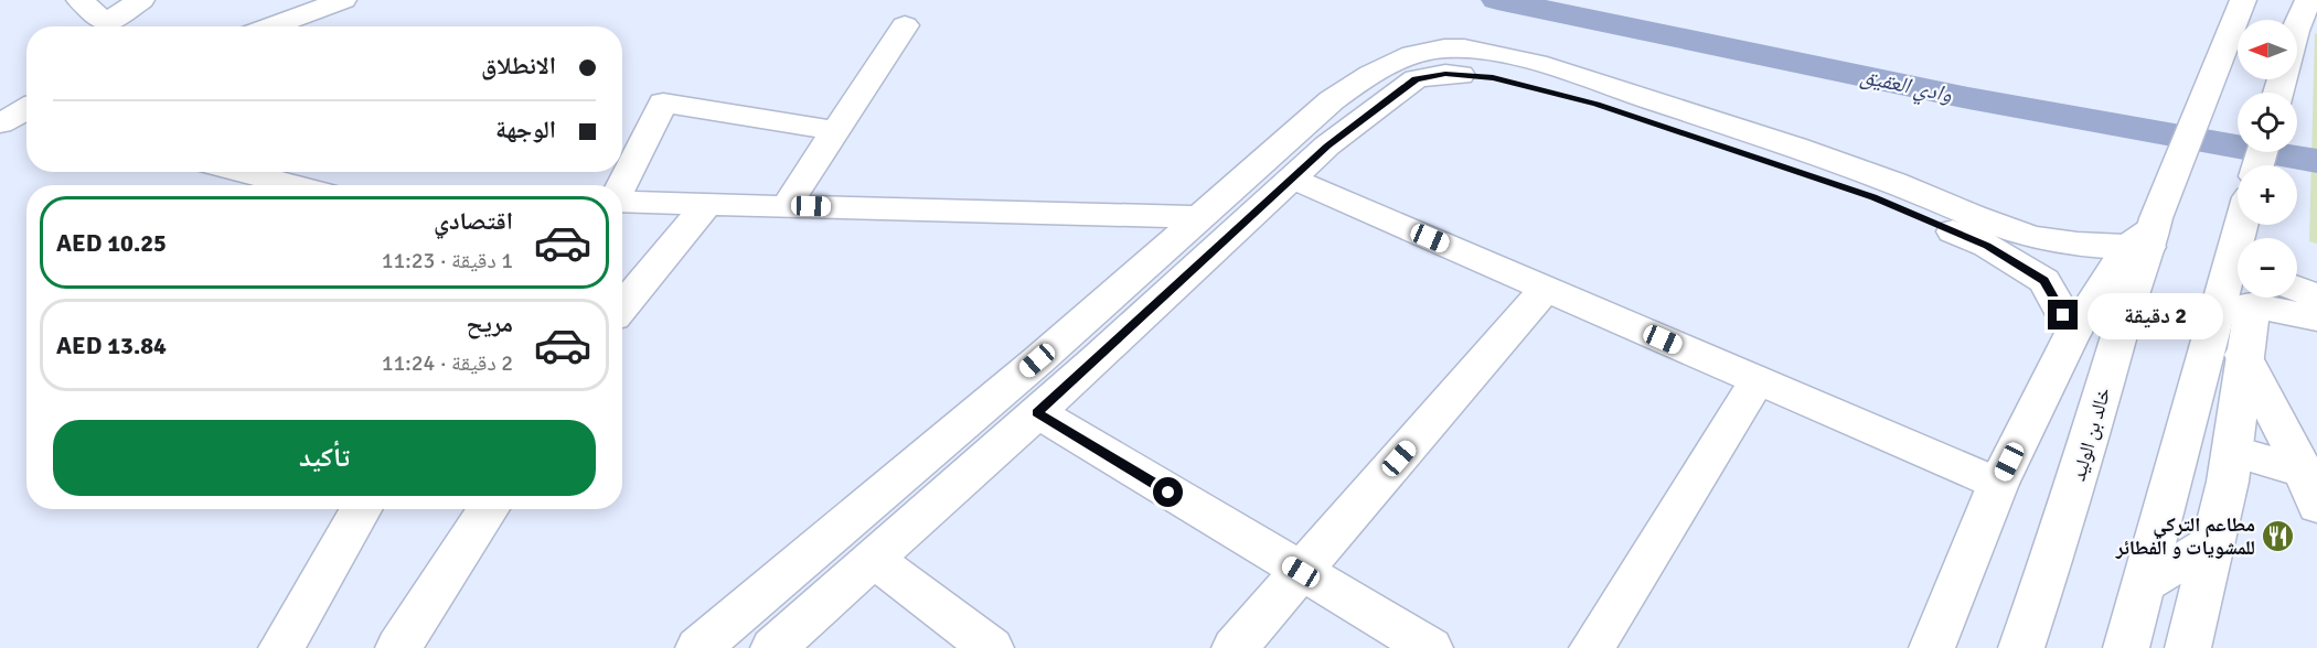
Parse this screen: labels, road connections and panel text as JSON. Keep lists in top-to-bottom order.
{
  "streets": {
    "main road": ["خالد بن الوليد"]
  },
  "water": ["وادي العقيق"],
  "places": {
    "restaurant": ["مطاعم التركي للمشويات و الفطائر"]
  },
  "north": "left",
  "page": {
    "map_buttons": ["+", "−"],
    "banner": ["الانطلاق", "الوجهة"],
    "list": [
      {
        "name": "اقتصادي",
        "note": "1 دقيقة · 11:23",
        "value": "AED 10.25"
      },
      {
        "name": "مريح",
        "note": "2 دقيقة · 11:24",
        "value": "AED 13.84"
      }
    ],
    "bubble": "2 دقيقة",
    "buttons": "تأكيد"
  }
}
